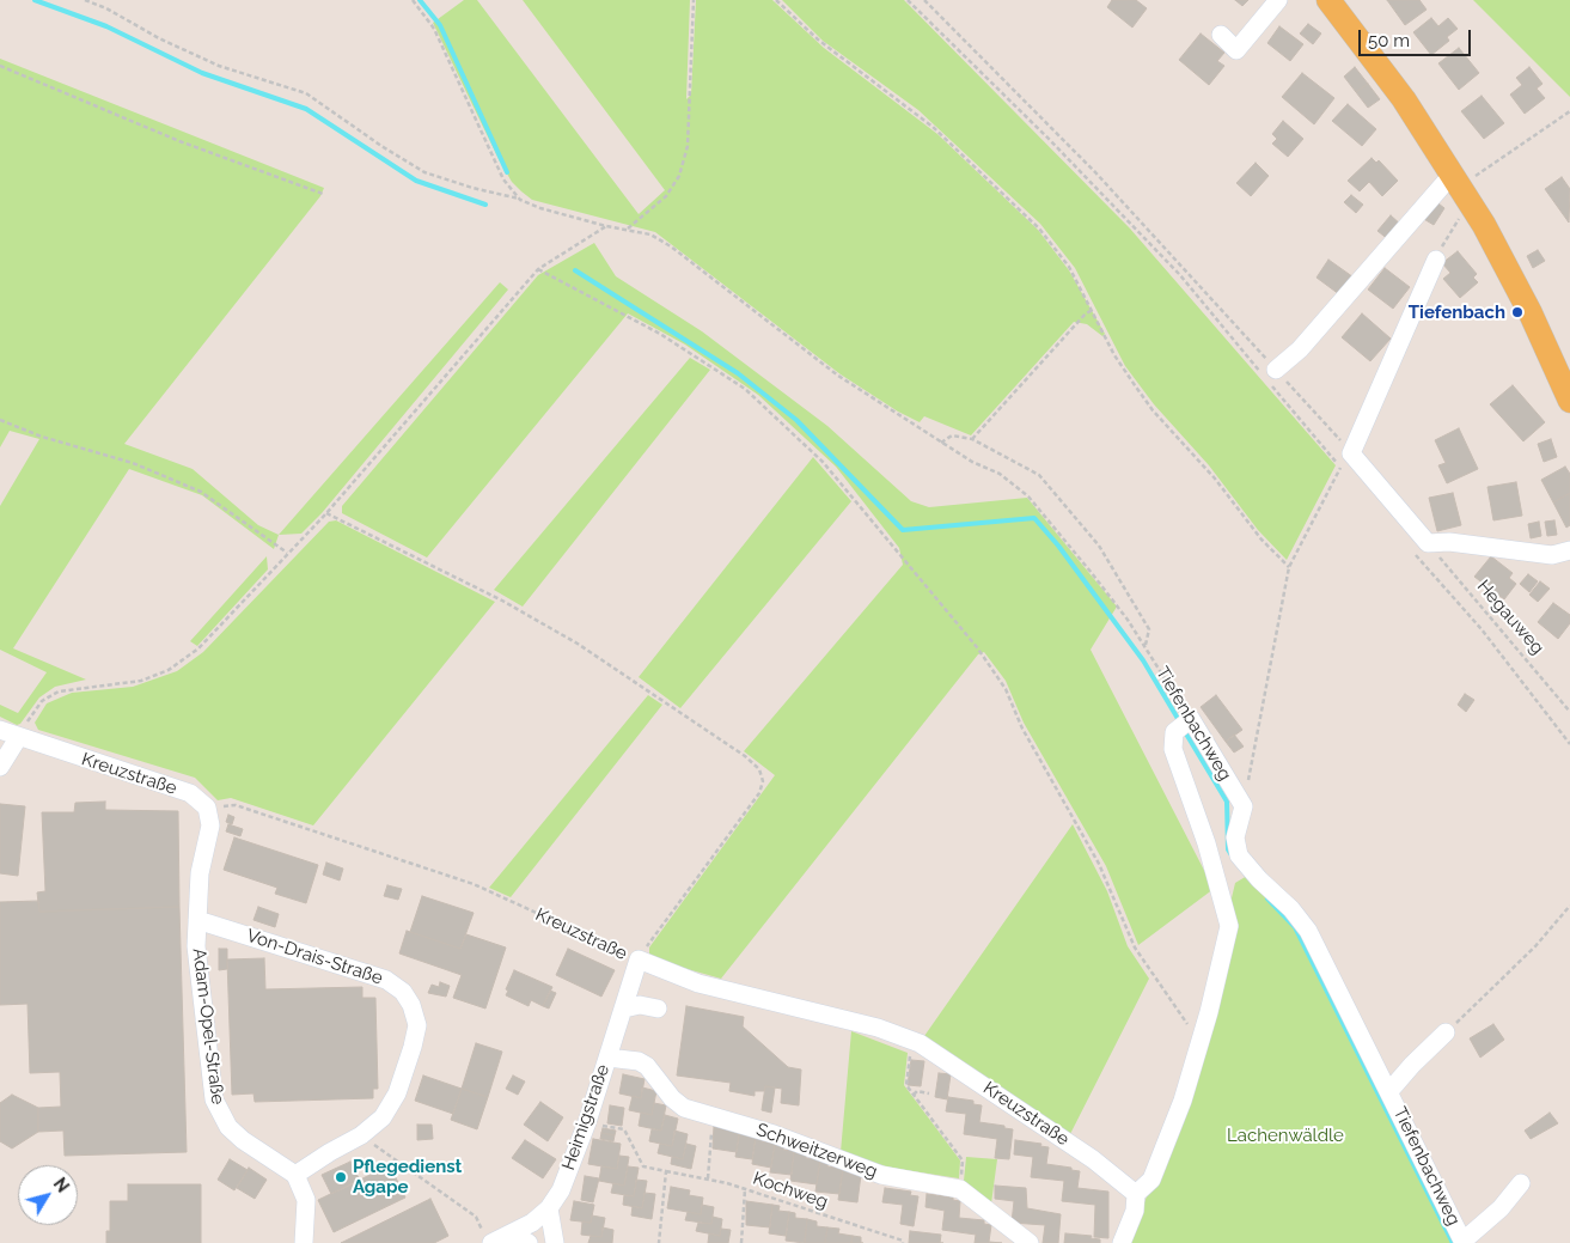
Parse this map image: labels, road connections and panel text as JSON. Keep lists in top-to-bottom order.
{
  "streets": {
    "street": [
      "Tiefenbachweg",
      "Kreuzstraße",
      "Von-Drais-Straße",
      "Adam-Opel-Straße",
      "Heimigstraße",
      "Schweitzerweg"
    ],
    "path": ["Hegauweg", "Kochweg"]
  },
  "crossings": [
    ["Kreuzstraße", "Adam-Opel-Straße"],
    ["Kreuzstraße", "Heimigstraße"],
    ["Von-Drais-Straße", "Adam-Opel-Straße"],
    ["Heimigstraße", "Schweitzerweg"],
    ["Heimigstraße", "Kochweg"]
  ],
  "parks": ["Lachenwäldle"],
  "places": ["Tiefenbach", "Pflegedienst Agape"],
  "scale_bar": "50 m",
  "north": "top right"
}
